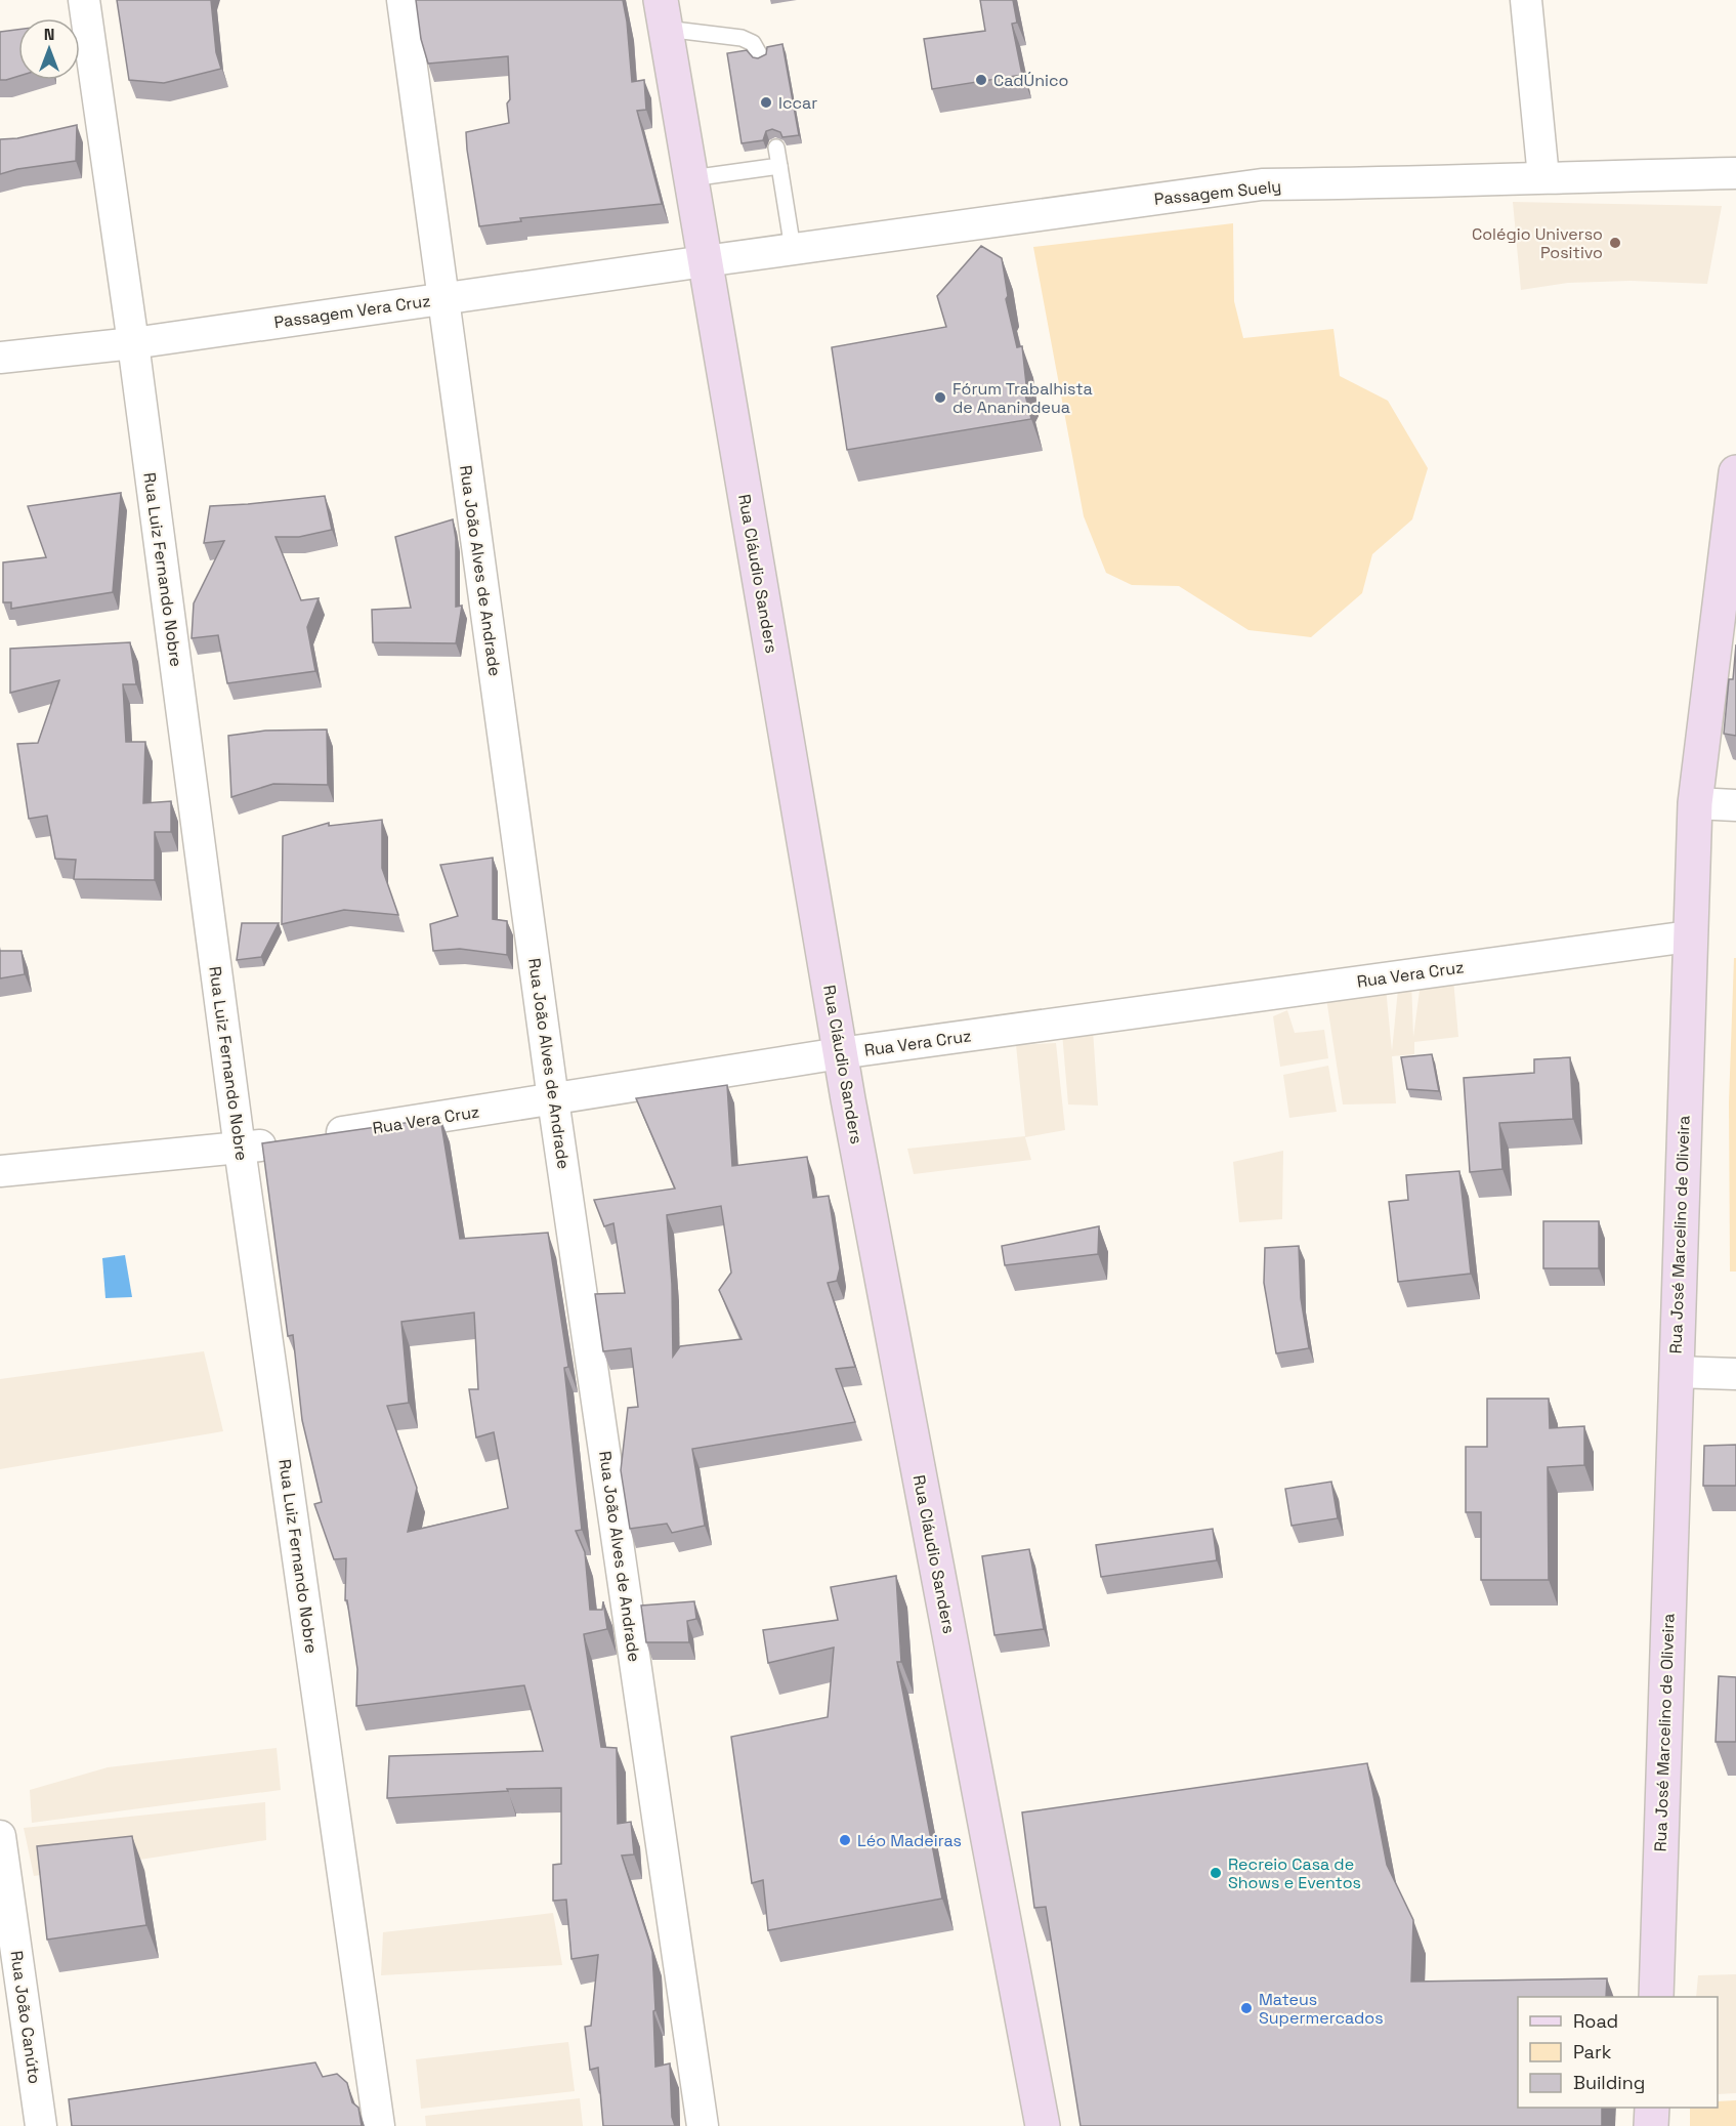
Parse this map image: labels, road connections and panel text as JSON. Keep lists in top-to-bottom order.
{
  "streets": {
    "main road": ["Rua Cláudio Sanders", "Rua José Marcelino de Oliveira"],
    "street": [
      "Passagem Suely",
      "Passagem Vera Cruz",
      "Rua Luiz Fernando Nobre",
      "Rua João Alves de Andrade",
      "Rua Vera Cruz",
      "Rua João Canúto"
    ]
  },
  "crossings": [
    ["Passagem Suely", "Passagem Vera Cruz"],
    ["Passagem Suely", "Rua Cláudio Sanders"],
    ["Passagem Vera Cruz", "Rua Luiz Fernando Nobre"],
    ["Passagem Vera Cruz", "Rua João Alves de Andrade"],
    ["Passagem Vera Cruz", "Rua Cláudio Sanders"],
    ["Rua Luiz Fernando Nobre", "Rua Vera Cruz"],
    ["Rua João Alves de Andrade", "Rua Vera Cruz"],
    ["Rua Cláudio Sanders", "Rua Vera Cruz"],
    ["Rua Vera Cruz", "Rua José Marcelino de Oliveira"]
  ],
  "places": [
    "CadÚnico",
    "Iccar",
    "Colégio Universo Positivo",
    "Fórum Trabalhista de Ananindeua",
    "Léo Madeiras",
    "Recreio Casa de Shows e Eventos",
    "Mateus Supermercados"
  ],
  "legend": ["Road", "Park", "Building"],
  "north": "top"
}
